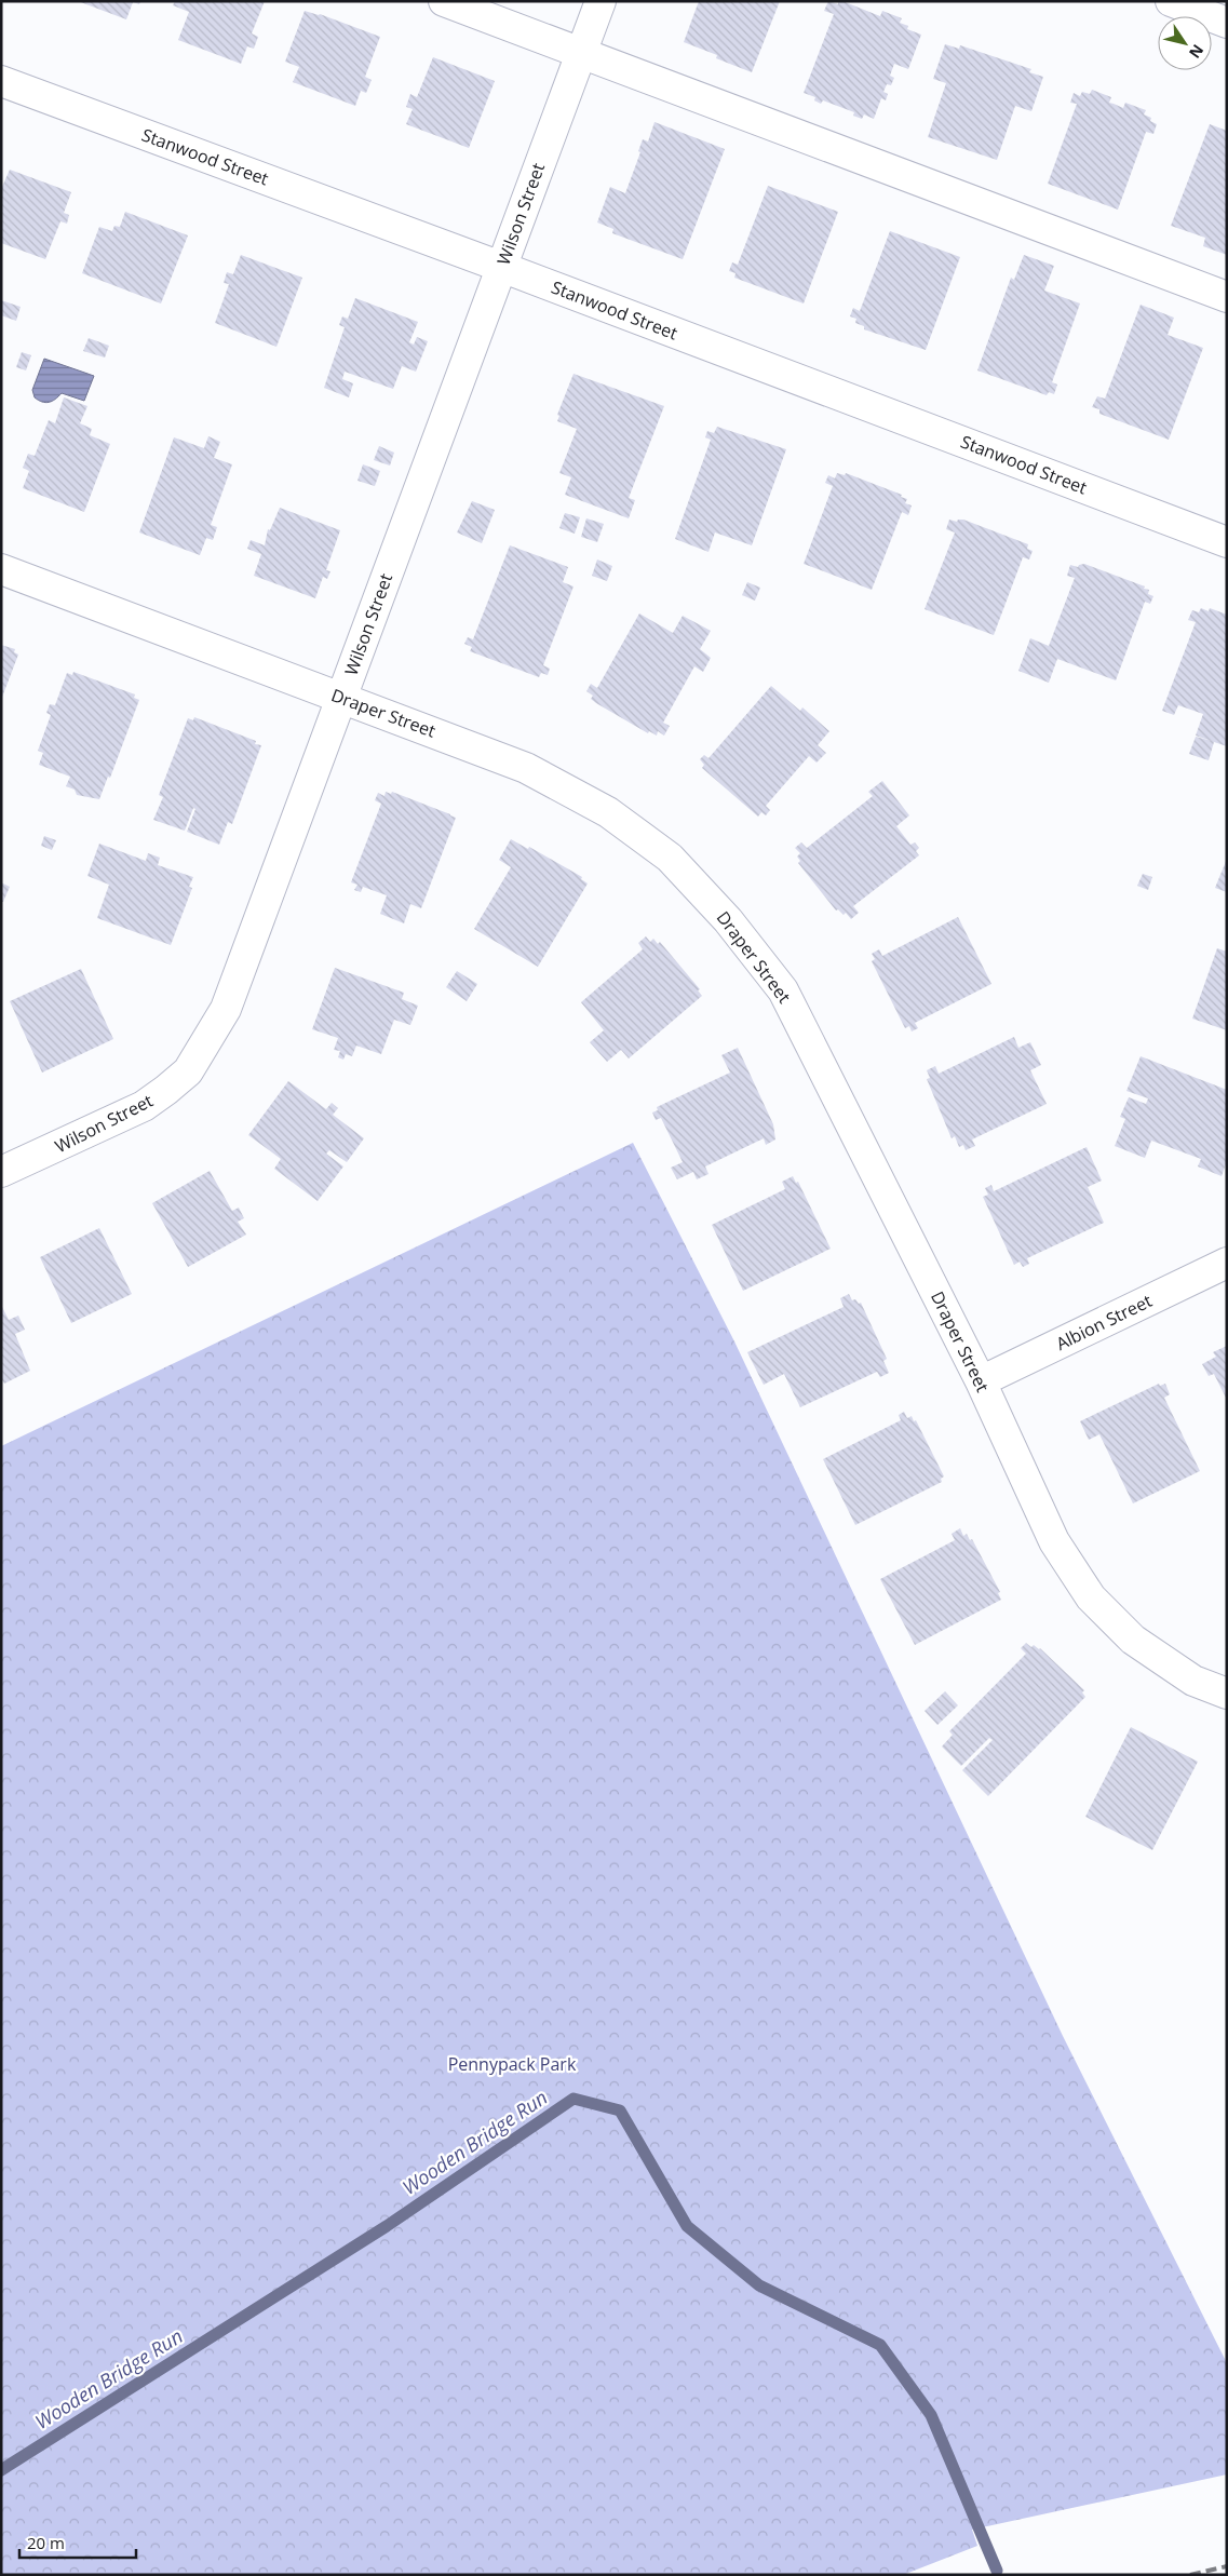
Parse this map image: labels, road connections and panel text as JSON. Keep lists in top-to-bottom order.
{
  "streets": {
    "street": [
      "Stanwood Street",
      "Wilson Street",
      "Draper Street",
      "Albion Street"
    ]
  },
  "crossings": [
    ["Stanwood Street", "Wilson Street"],
    ["Wilson Street", "Draper Street"],
    ["Draper Street", "Albion Street"]
  ],
  "water": ["Wooden Bridge Run"],
  "parks": ["Pennypack Park"],
  "scale_bar": "20 m",
  "north": "bottom right"
}
